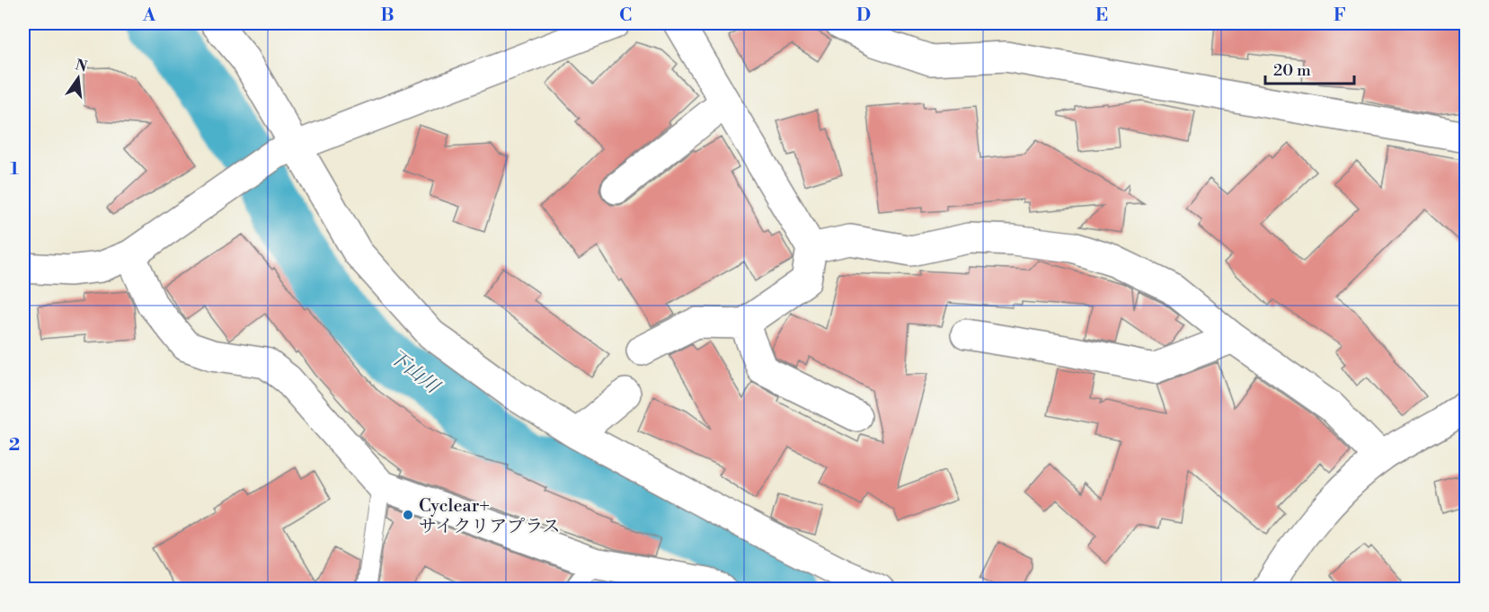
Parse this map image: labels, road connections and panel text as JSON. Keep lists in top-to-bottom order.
{
  "water": ["下山川"],
  "places": ["Cyclear+ サイクリアプラス"],
  "scale_bar": "20 m",
  "north": "top",
  "grid": {
    "columns": [
      "A",
      "B",
      "C",
      "D",
      "E",
      "F"
    ],
    "rows": ["1", "2"]
  }
}
